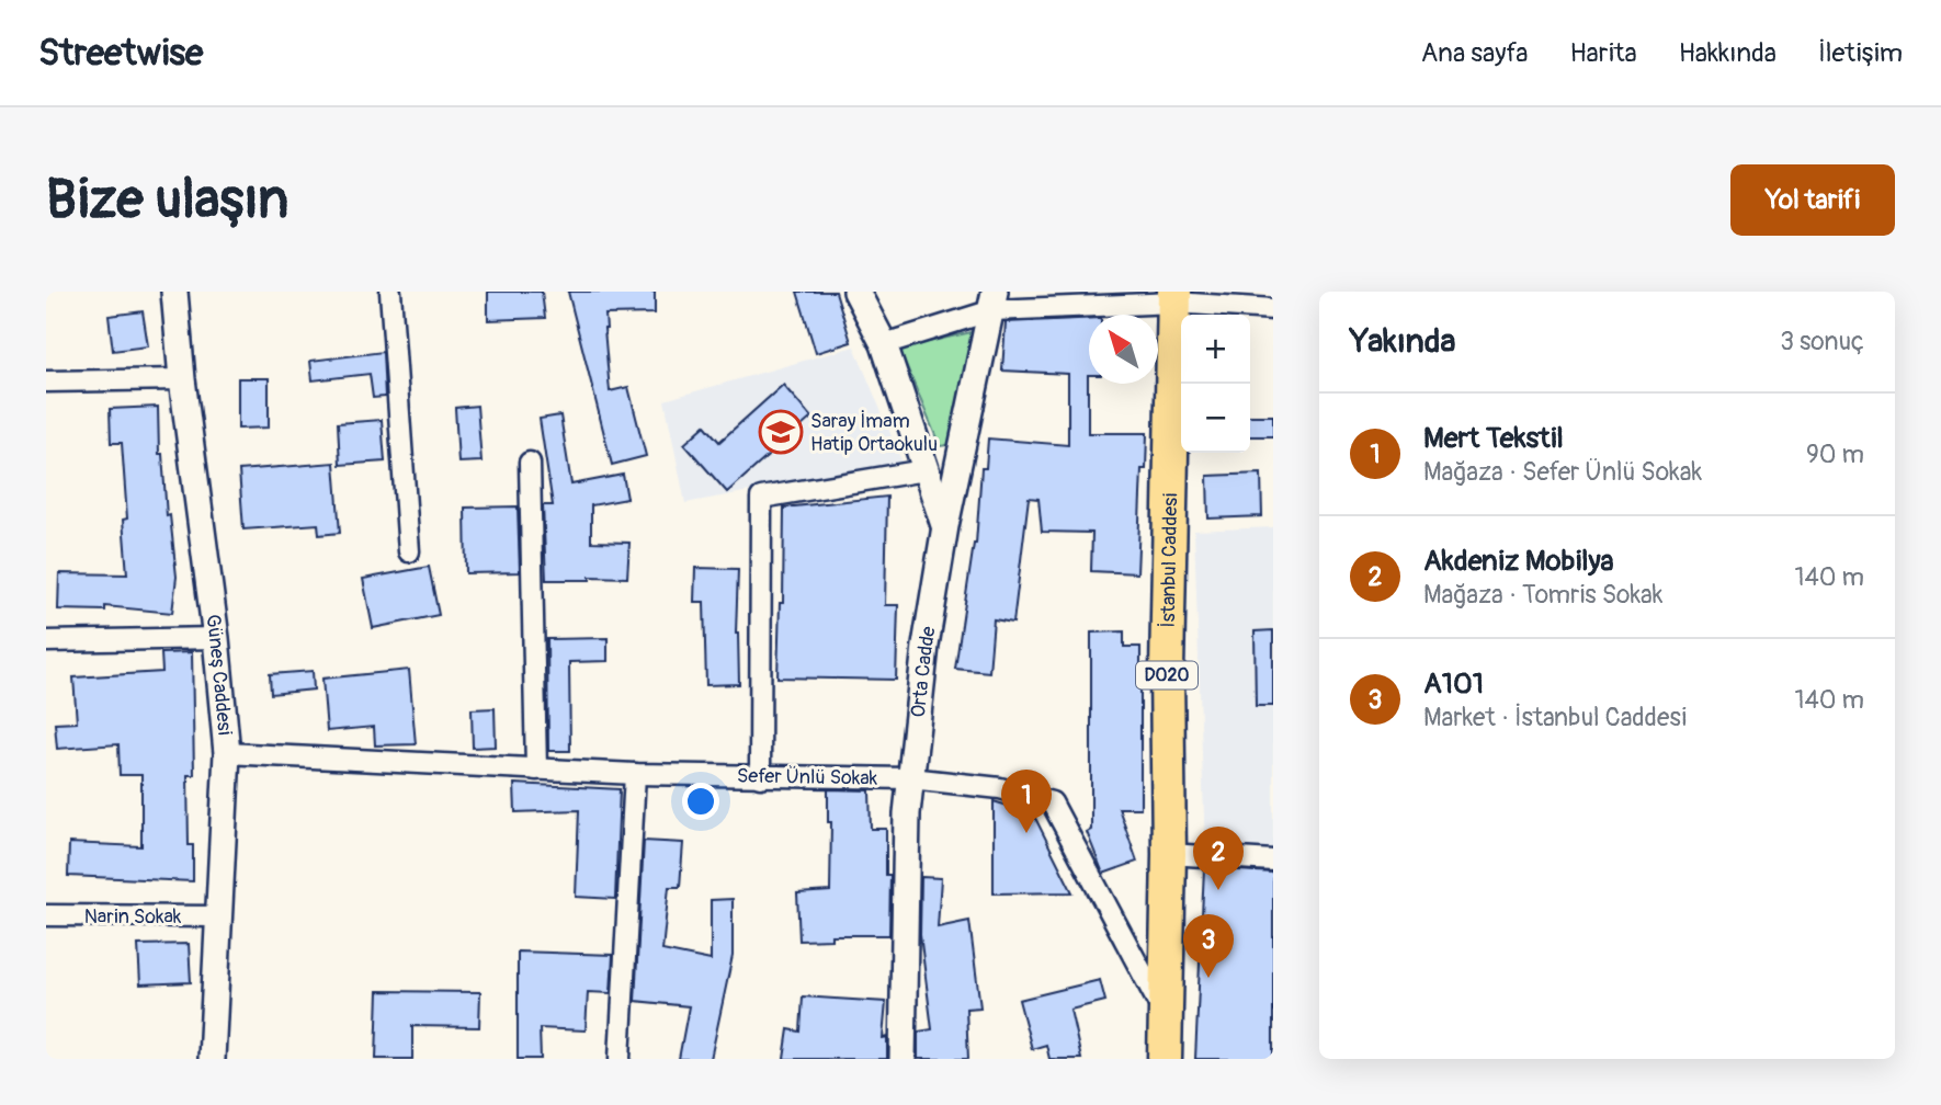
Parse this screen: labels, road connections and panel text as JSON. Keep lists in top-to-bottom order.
{
  "streets": {
    "highway": ["İstanbul Caddesi", "D020"],
    "street": [
      "Orta Cadde",
      "Güneş Caddesi",
      "Sefer Ünlü Sokak",
      "Narin Sokak"
    ]
  },
  "crossings": [
    ["İstanbul Caddesi", "Sefer Ünlü Sokak"],
    ["Orta Cadde", "Sefer Ünlü Sokak"],
    ["Güneş Caddesi", "Sefer Ünlü Sokak"],
    ["Güneş Caddesi", "Narin Sokak"]
  ],
  "places": {
    "school or university": ["Saray İmam Hatip Ortaokulu"]
  },
  "north": "top left",
  "page": {
    "header": "Streetwise",
    "nav": [
      "Ana sayfa",
      "Harita",
      "Hakkında",
      "İletişim"
    ],
    "buttons": "Yol tarifi",
    "title": "Bize ulaşın",
    "heading": ["Yakında", "3 sonuç"],
    "map_buttons": ["+", "−"],
    "list": [
      {
        "mark": "1",
        "name": "Mert Tekstil",
        "note": "Mağaza · Sefer Ünlü Sokak",
        "value": "90 m"
      },
      {
        "mark": "2",
        "name": "Akdeniz Mobilya",
        "note": "Mağaza · Tomris Sokak",
        "value": "140 m"
      },
      {
        "mark": "3",
        "name": "A101",
        "note": "Market · İstanbul Caddesi",
        "value": "140 m"
      }
    ],
    "pins": ["1", "2", "3"]
  }
}
